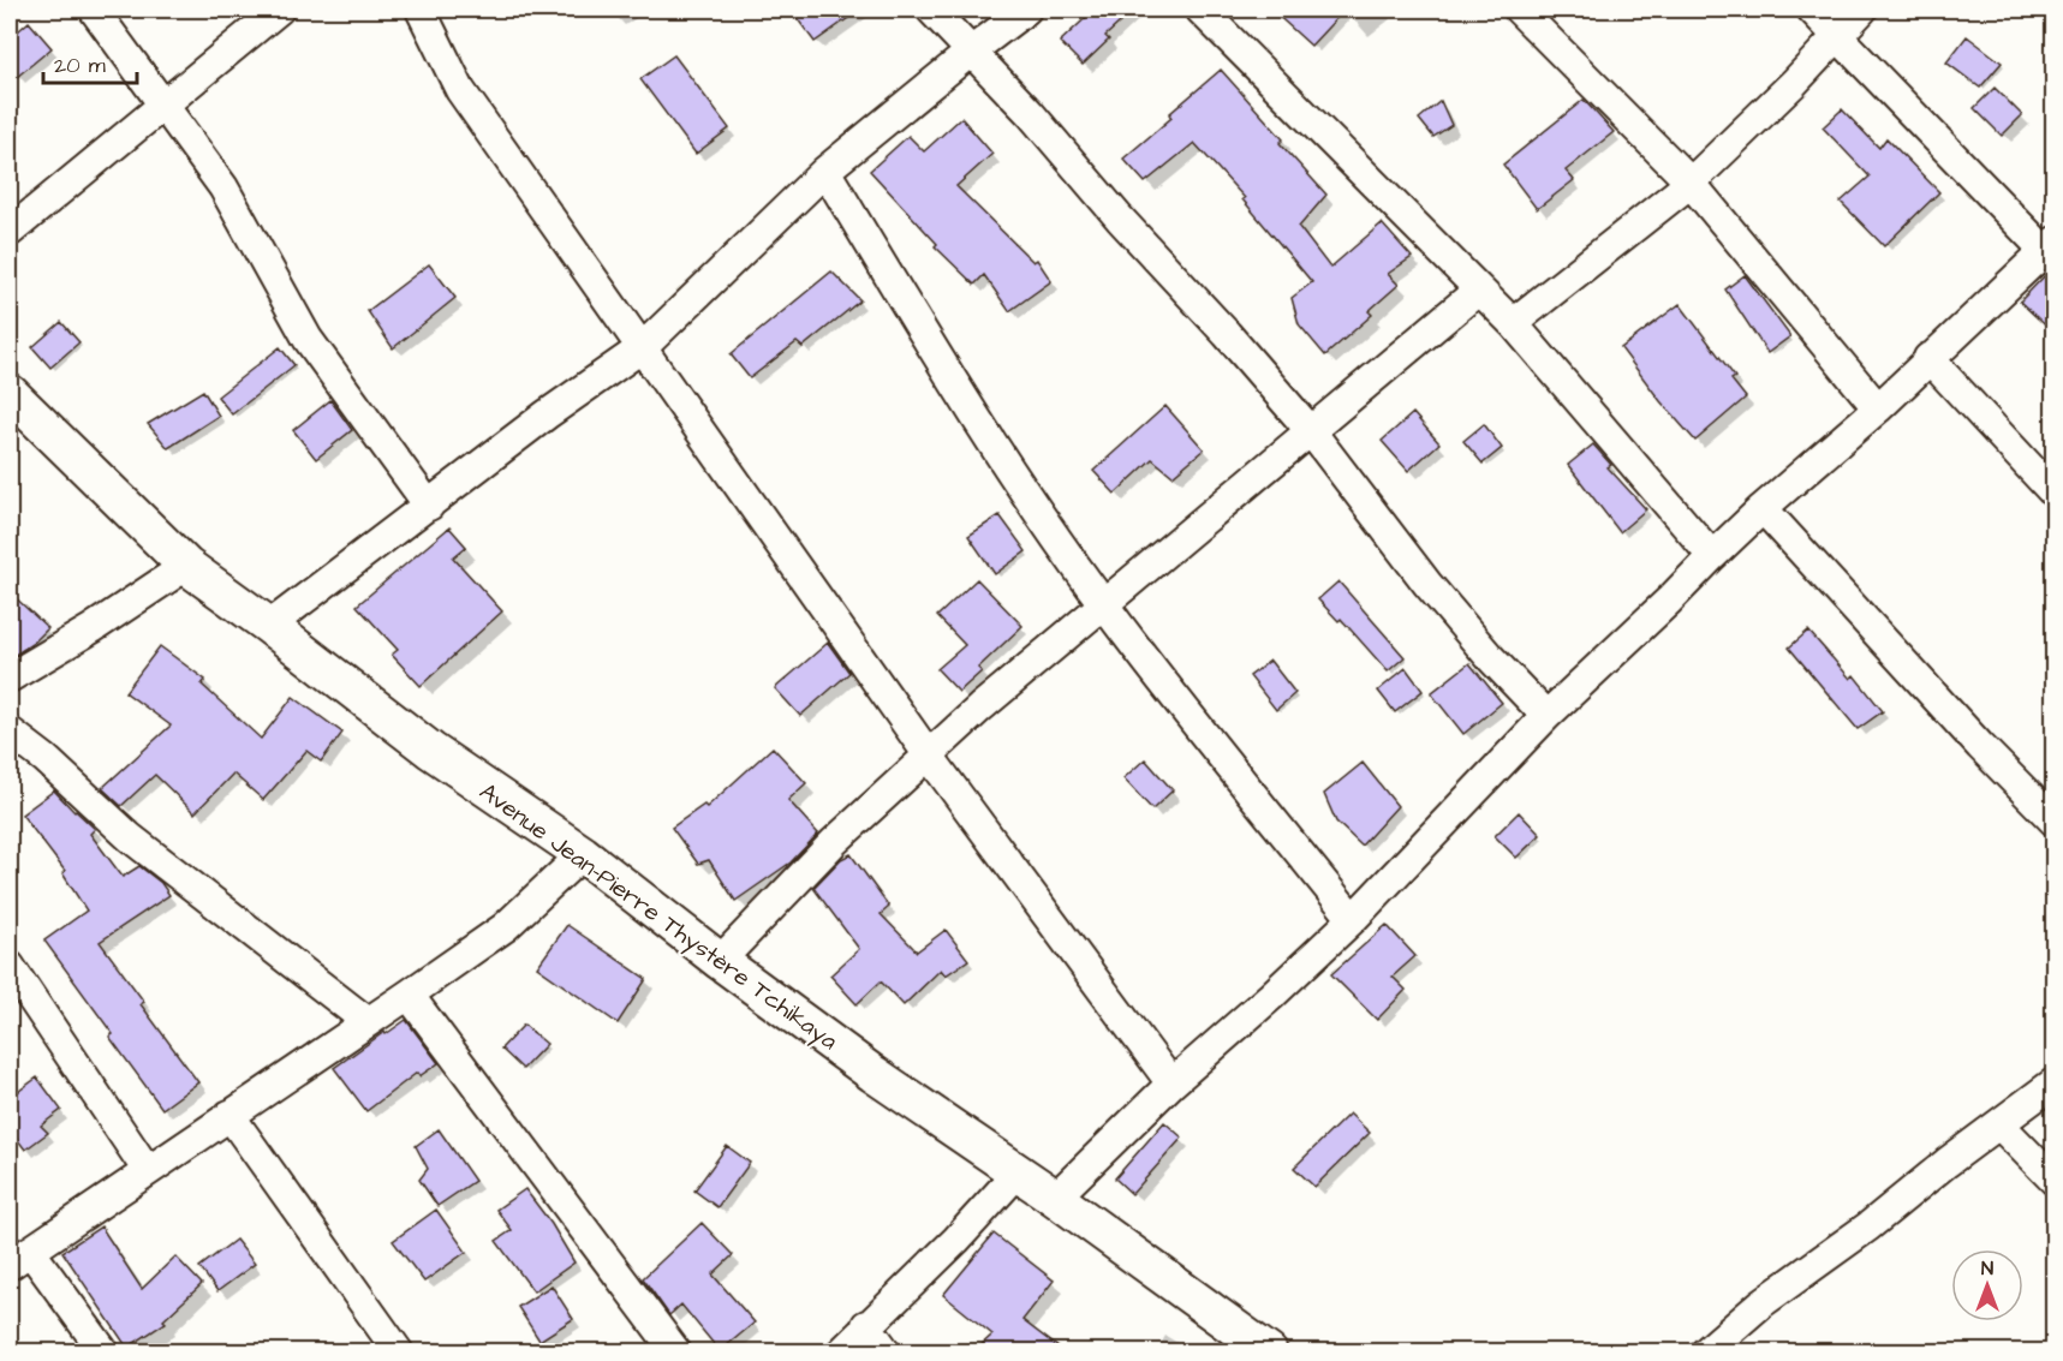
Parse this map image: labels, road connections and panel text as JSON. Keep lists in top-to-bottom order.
{
  "streets": {
    "street": ["Avenue Jean-Pierre Thystère Tchikaya"]
  },
  "scale_bar": "20 m",
  "north": "top"
}
